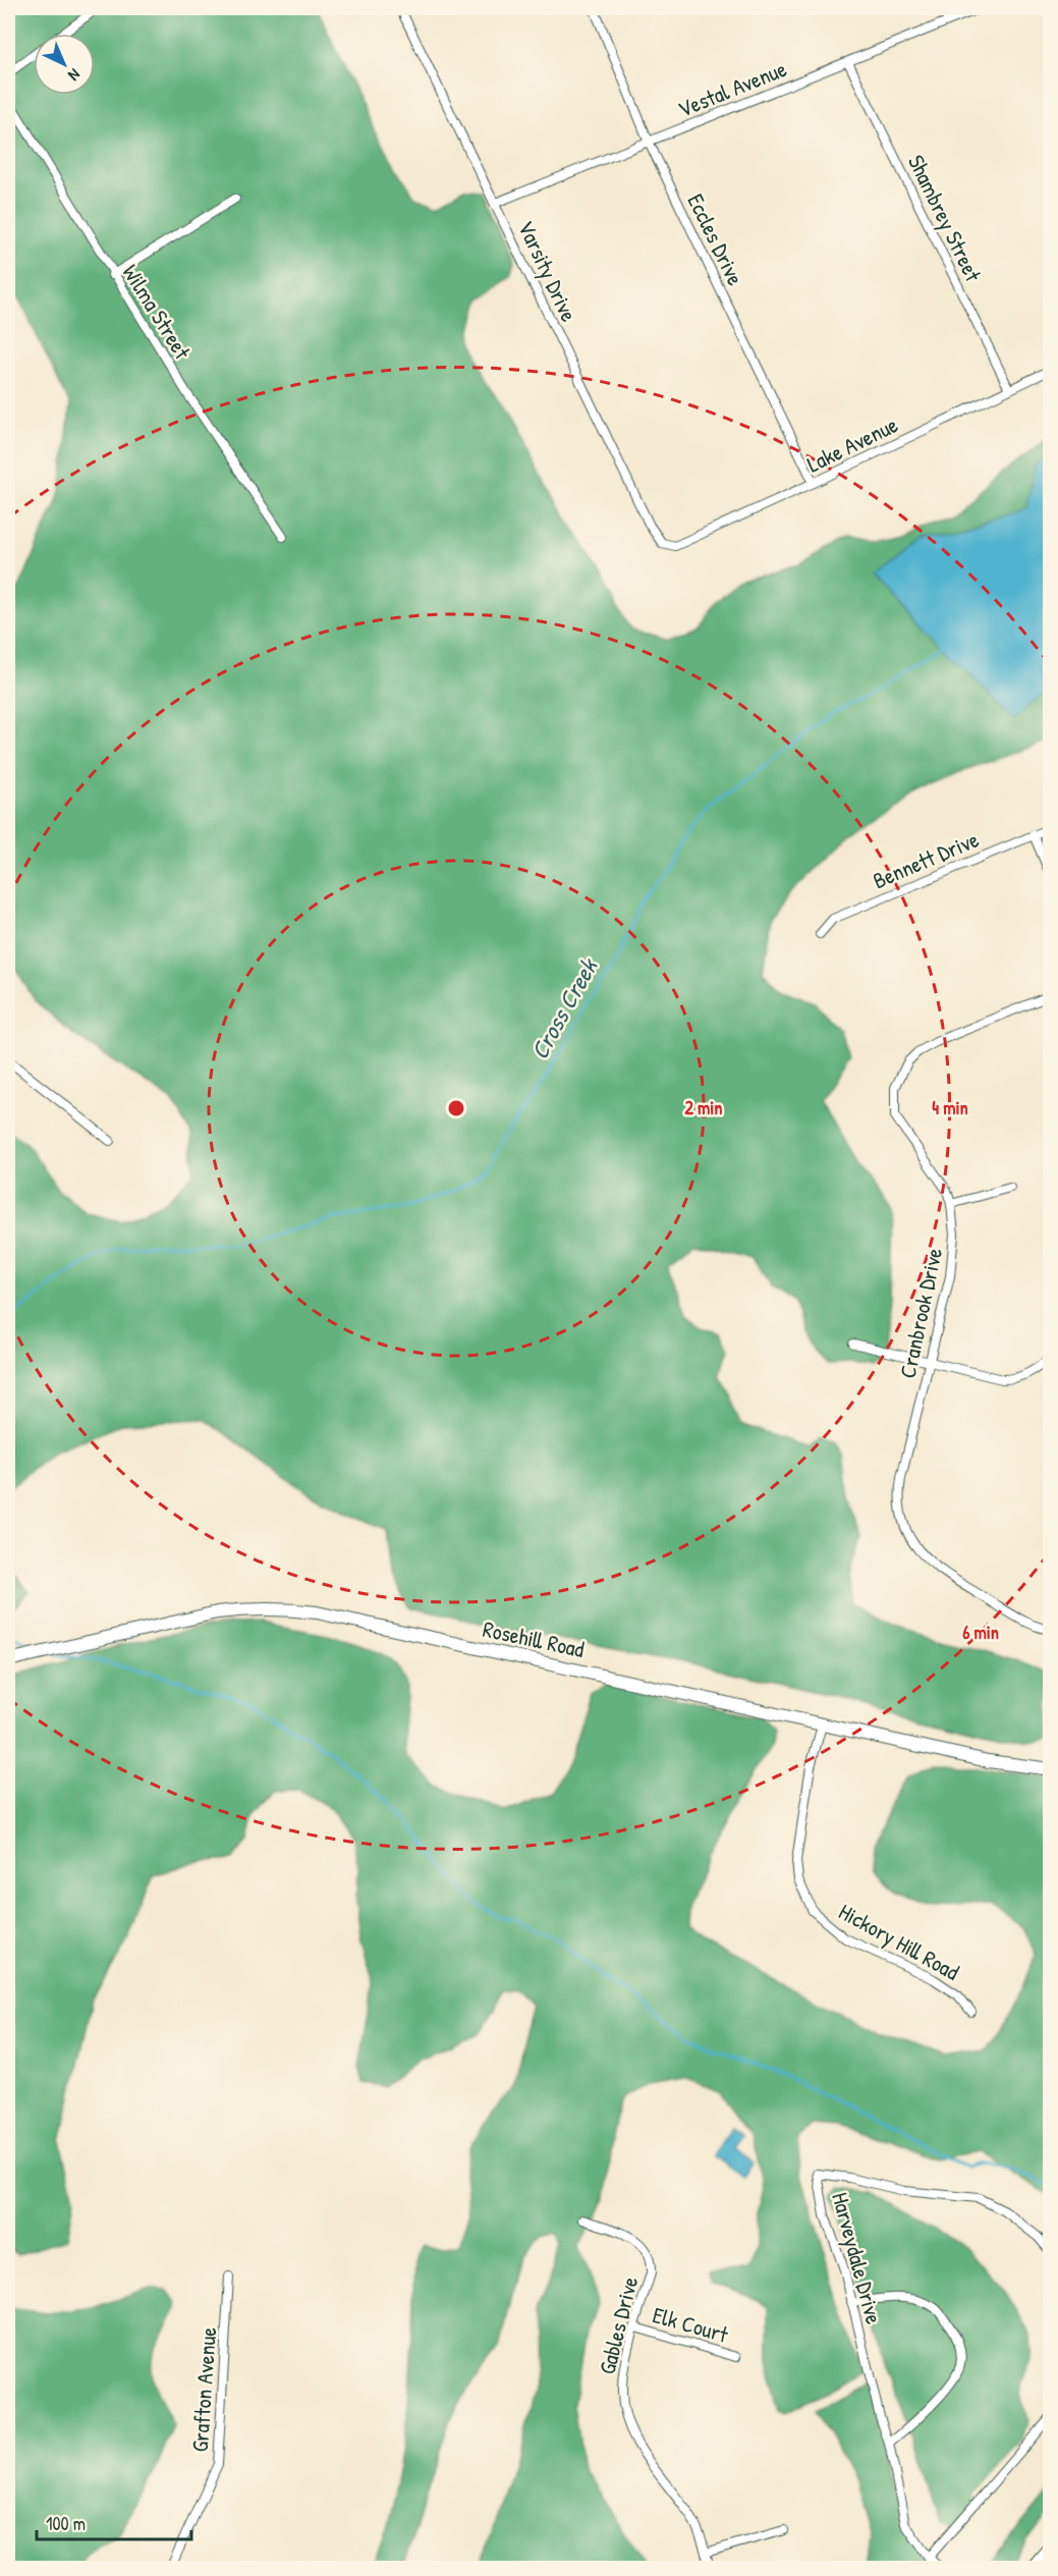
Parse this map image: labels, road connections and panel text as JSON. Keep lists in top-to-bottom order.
{
  "streets": {
    "main road": ["Rosehill Road"],
    "street": [
      "Vestal Avenue",
      "Shambrey Street",
      "Eccles Drive",
      "Varsity Drive",
      "Wilma Street",
      "Lake Avenue",
      "Bennett Drive",
      "Cranbrook Drive",
      "Hickory Hill Road",
      "Harveydale Drive",
      "Elk Court",
      "Gables Drive",
      "Grafton Avenue"
    ]
  },
  "crossings": [
    ["Vestal Avenue", "Shambrey Street"],
    ["Vestal Avenue", "Eccles Drive"],
    ["Vestal Avenue", "Varsity Drive"],
    ["Shambrey Street", "Lake Avenue"],
    ["Eccles Drive", "Lake Avenue"],
    ["Varsity Drive", "Lake Avenue"],
    ["Rosehill Road", "Hickory Hill Road"],
    ["Elk Court", "Gables Drive"]
  ],
  "water": ["Cross Creek"],
  "scale_bar": "100 m",
  "north": "bottom right",
  "rings": ["2 min", "4 min", "6 min"]
}
